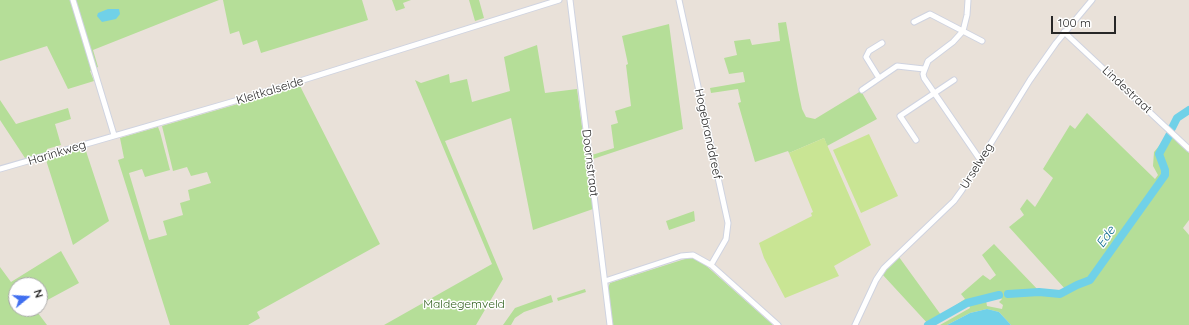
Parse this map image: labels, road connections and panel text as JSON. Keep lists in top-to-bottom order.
{
  "streets": {
    "street": [
      "Lindestraat",
      "Kleitkalseide",
      "Hogebranddreef",
      "Harinkweg",
      "Doornstraat",
      "Urselweg"
    ]
  },
  "crossings": [
    ["Lindestraat", "Urselweg"],
    ["Kleitkalseide", "Harinkweg"]
  ],
  "water": ["Ede"],
  "parks": ["Maldegemveld"],
  "scale_bar": "100 m",
  "north": "right"
}
